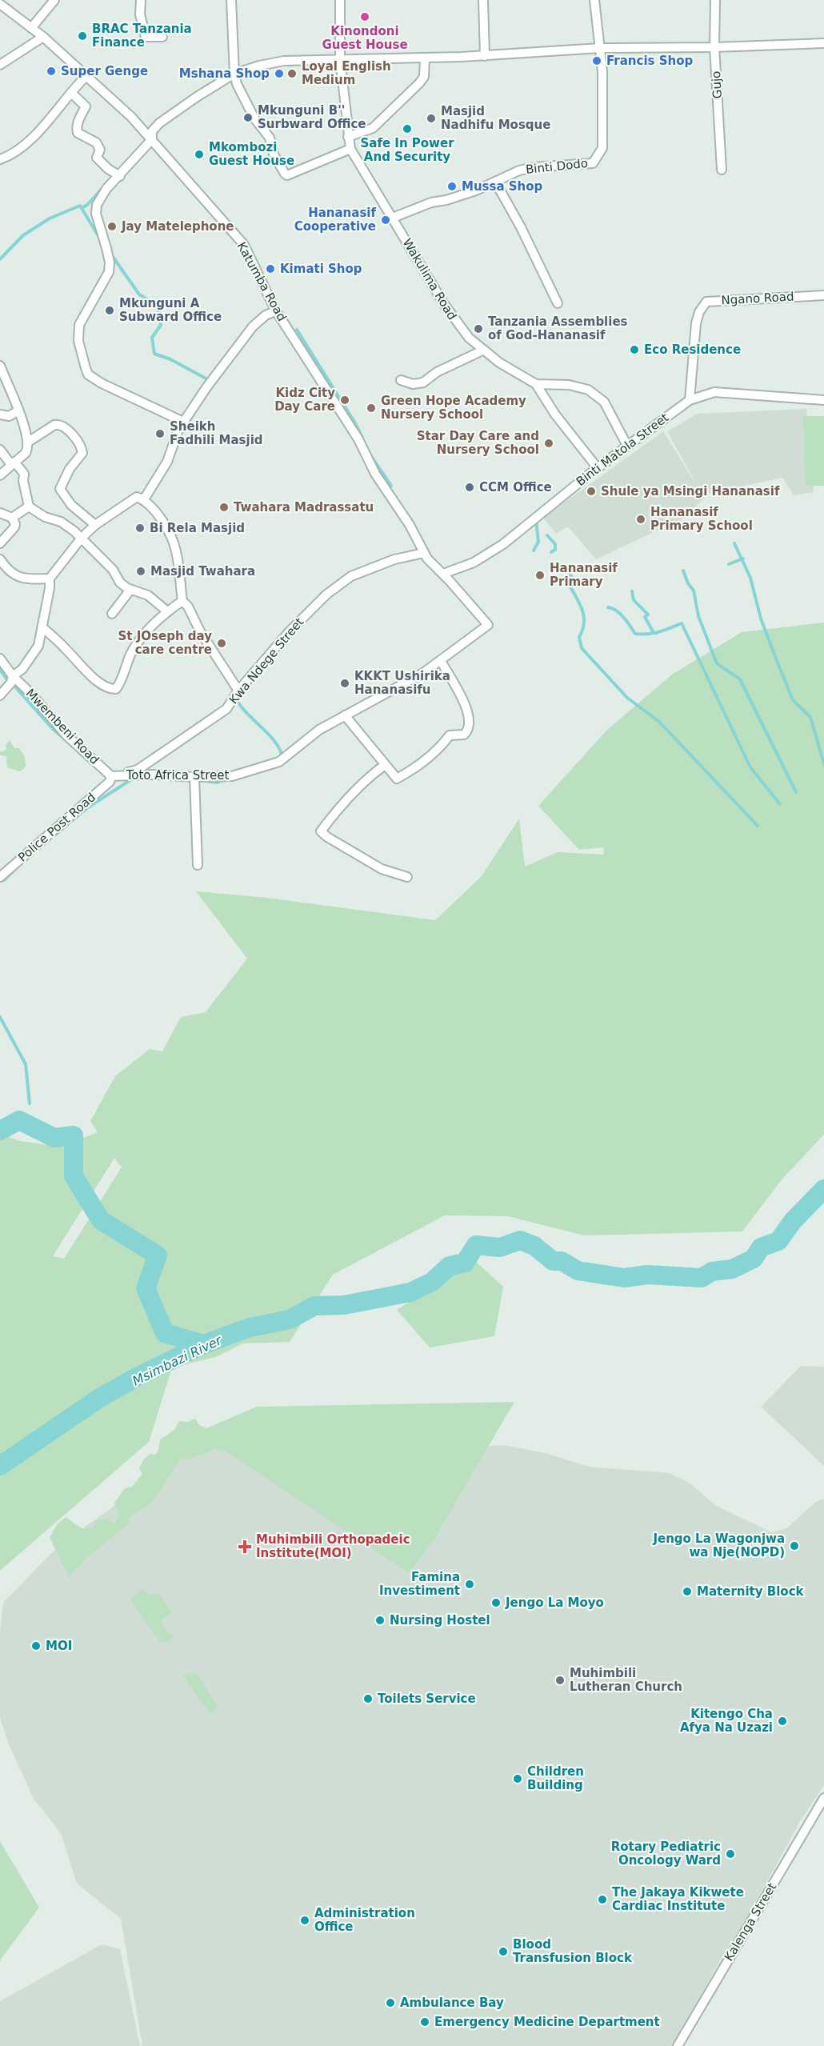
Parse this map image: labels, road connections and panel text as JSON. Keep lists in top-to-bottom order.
{
  "streets": {
    "street": [
      "Gujo",
      "Binti Dodo",
      "Wakulima Road",
      "Katumba Road",
      "Ngano Road",
      "Binti Matola Street",
      "Kwa Ndege Street",
      "Mwembeni Road",
      "Toto Africa Street",
      "Police Post Road",
      "Kalenga Street"
    ]
  },
  "crossings": [
    ["Binti Dodo", "Wakulima Road"],
    ["Wakulima Road", "Binti Matola Street"],
    ["Katumba Road", "Binti Matola Street"],
    ["Katumba Road", "Kwa Ndege Street"],
    ["Katumba Road", "Toto Africa Street"],
    ["Ngano Road", "Binti Matola Street"],
    ["Kwa Ndege Street", "Mwembeni Road"],
    ["Kwa Ndege Street", "Toto Africa Street"],
    ["Kwa Ndege Street", "Police Post Road"],
    ["Mwembeni Road", "Toto Africa Street"],
    ["Mwembeni Road", "Police Post Road"],
    ["Toto Africa Street", "Police Post Road"]
  ],
  "water": ["Msimbazi River"],
  "places": {
    "other": [
      "Kinondoni Guest House",
      "BRAC Tanzania Finance",
      "Francis Shop",
      "Super Genge",
      "Mshana Shop",
      "Loyal English Medium",
      "Mkunguni B'' Surbward Office",
      "Masjid Nadhifu Mosque",
      "Safe In Power And Security",
      "Mkombozi Guest House",
      "Mussa Shop",
      "Hananasif Cooperative",
      "Jay Matelephone",
      "Kimati Shop",
      "Mkunguni A Subward Office",
      "Tanzania Assemblies of God-Hananasif",
      "Eco Residence",
      "Kidz City Day Care",
      "Green Hope Academy Nursery School",
      "Sheikh Fadhili Masjid",
      "Star Day Care and Nursery School",
      "CCM Office",
      "Shule ya Msingi Hananasif",
      "Twahara Madrassatu",
      "Hananasif Primary School",
      "Bi Rela Masjid",
      "Masjid Twahara",
      "Hananasif Primary",
      "St JOseph day care centre",
      "KKKT Ushirika Hananasifu",
      "Jengo La Wagonjwa wa Nje(NOPD)",
      "Famina Investiment",
      "Maternity Block",
      "Jengo La Moyo",
      "Nursing Hostel",
      "MOI",
      "Muhimbili Lutheran Church",
      "Toilets Service",
      "Kitengo Cha Afya Na Uzazi",
      "Children Building",
      "Rotary Pediatric Oncology Ward",
      "The Jakaya Kikwete Cardiac Institute",
      "Administration Office",
      "Blood Transfusion Block",
      "Ambulance Bay",
      "Emergency Medicine Department"
    ],
    "health": ["Muhimbili Orthopadeic Institute(MOI)"]
  }
}
